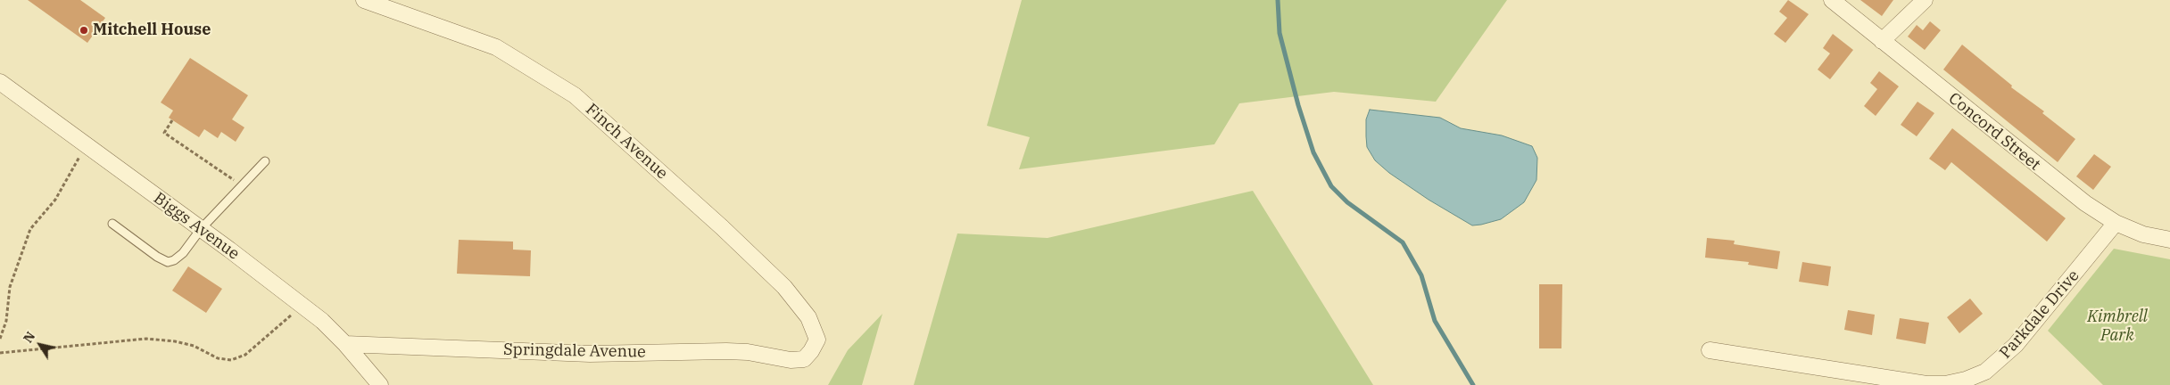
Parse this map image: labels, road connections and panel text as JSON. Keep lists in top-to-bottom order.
{
  "streets": {
    "street": [
      "Concord Street",
      "Finch Avenue",
      "Biggs Avenue",
      "Parkdale Drive",
      "Springdale Avenue"
    ]
  },
  "crossings": [
    ["Concord Street", "Parkdale Drive"],
    ["Finch Avenue", "Springdale Avenue"],
    ["Biggs Avenue", "Springdale Avenue"]
  ],
  "parks": ["Kimbrell Park"],
  "places": ["Mitchell House"],
  "north": "top left"
}
